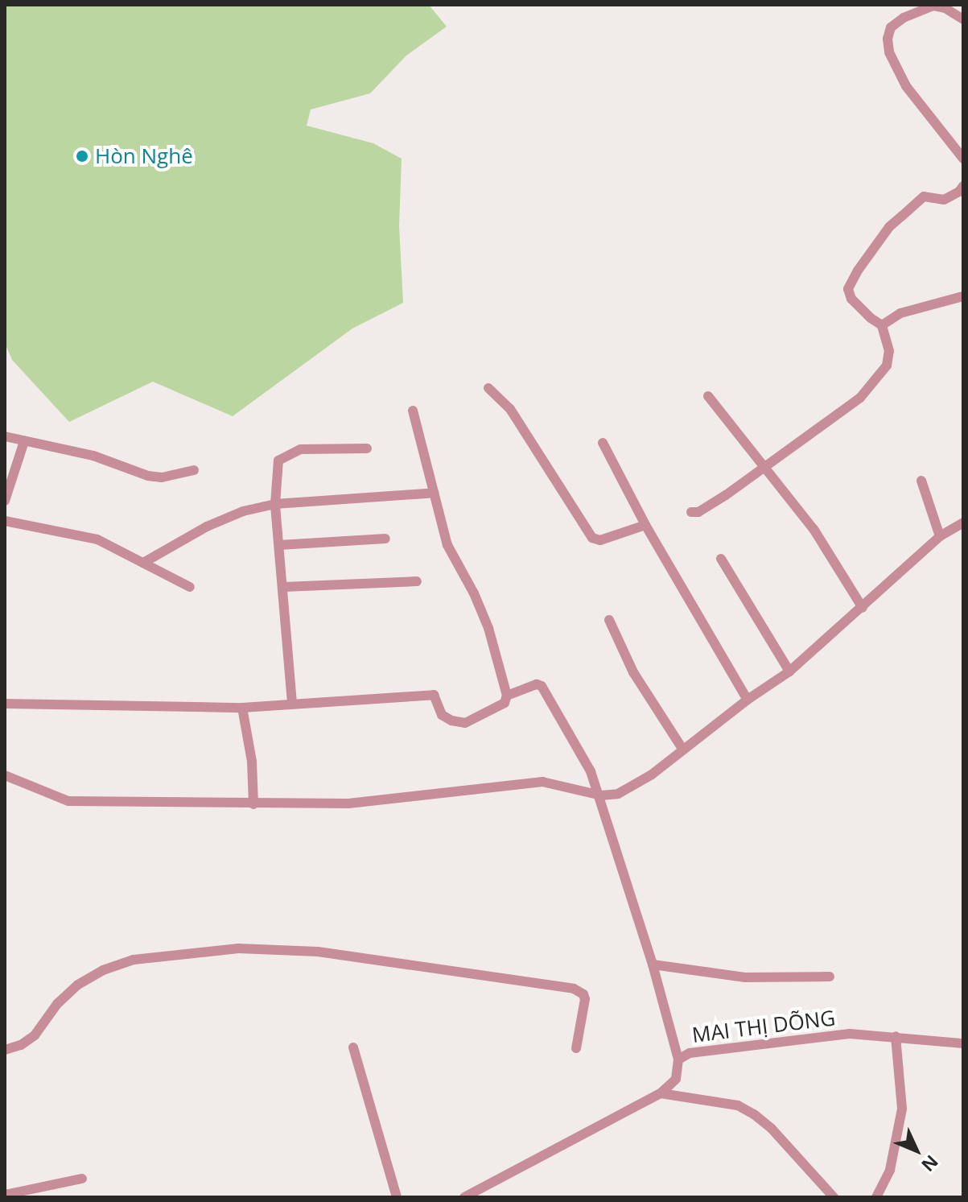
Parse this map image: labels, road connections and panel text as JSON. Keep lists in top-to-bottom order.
{
  "streets": {
    "street": ["MAI THỊ DÕNG"]
  },
  "places": ["Hòn Nghê"],
  "north": "bottom right"
}
